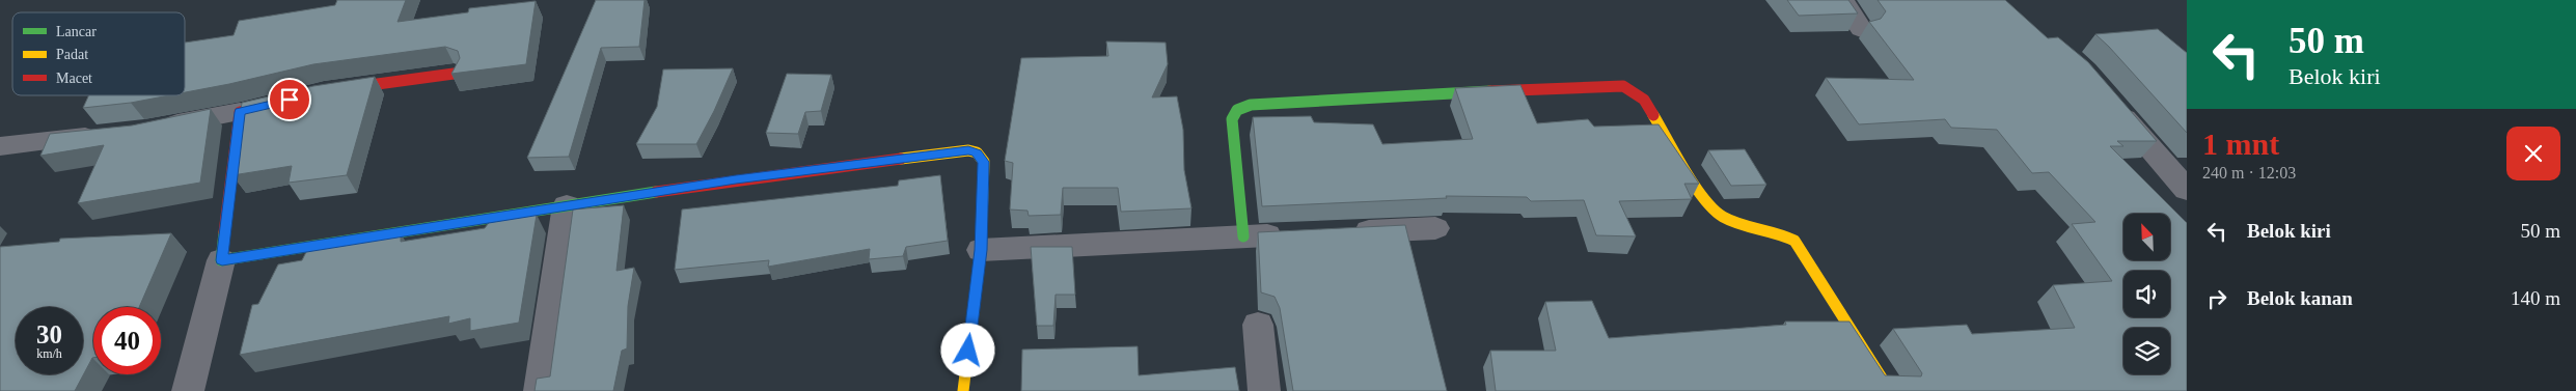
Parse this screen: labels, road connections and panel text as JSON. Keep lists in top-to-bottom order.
{
  "legend": ["Lancar", "Padat", "Macet"],
  "north": "top left",
  "page": {
    "turn": ["50 m", "Belok kiri"],
    "heading": ["1 mnt", "240 m · 12:03"],
    "list": [
      {
        "name": "Belok kiri",
        "value": "50 m"
      },
      {
        "name": "Belok kanan",
        "value": "140 m"
      }
    ],
    "speed": "30 km/h",
    "limit": "40"
  }
}
